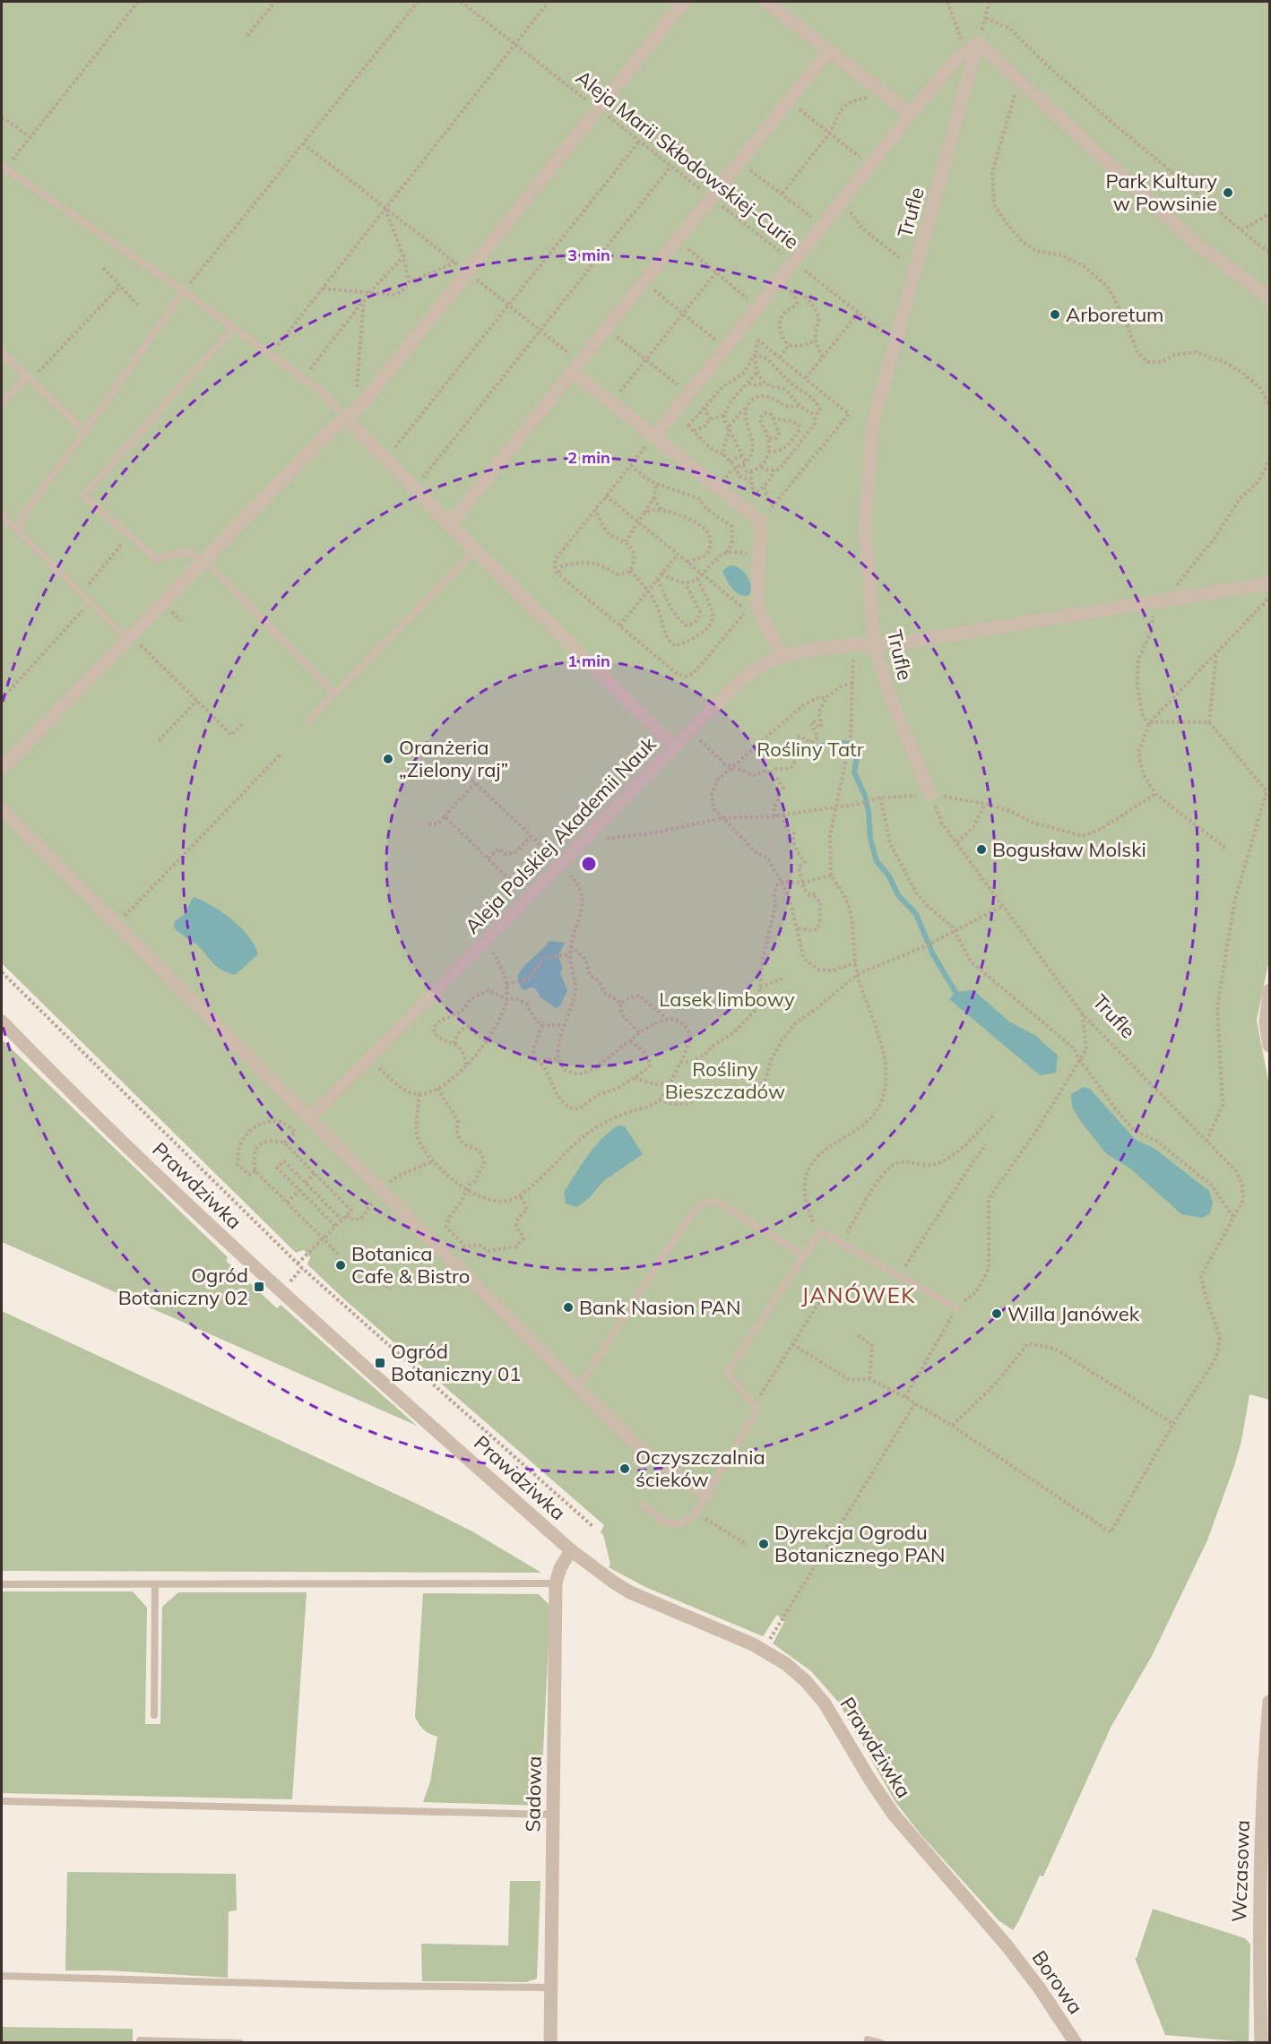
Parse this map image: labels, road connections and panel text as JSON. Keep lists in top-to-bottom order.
{
  "streets": {
    "street": [
      "Trufle",
      "Aleja Polskiej Akademii Nauk",
      "Prawdziwka",
      "Sadowa",
      "Wczasowa",
      "Borowa"
    ],
    "path": ["Aleja Marii Skłodowskiej-Curie"]
  },
  "crossings": [
    ["Aleja Marii Skłodowskiej-Curie", "Trufle"],
    ["Trufle", "Aleja Polskiej Akademii Nauk"],
    ["Prawdziwka", "Sadowa"],
    ["Prawdziwka", "Borowa"]
  ],
  "districts": ["JANÓWEK"],
  "parks": ["Rośliny Tatr", "Lasek limbowy", "Rośliny Bieszczadów"],
  "places": {
    "other": [
      "Park Kultury w Powsinie",
      "Arboretum",
      "Oranżeria „Zielony raj”",
      "Bogusław Molski",
      "Botanica Cafe & Bistro",
      "Bank Nasion PAN",
      "Willa Janówek",
      "Oczyszczalnia ścieków",
      "Dyrekcja Ogrodu Botanicznego PAN"
    ],
    "transit": ["Ogród Botaniczny 02", "Ogród Botaniczny 01"]
  },
  "rings": ["3 min", "2 min", "1 min"]
}
